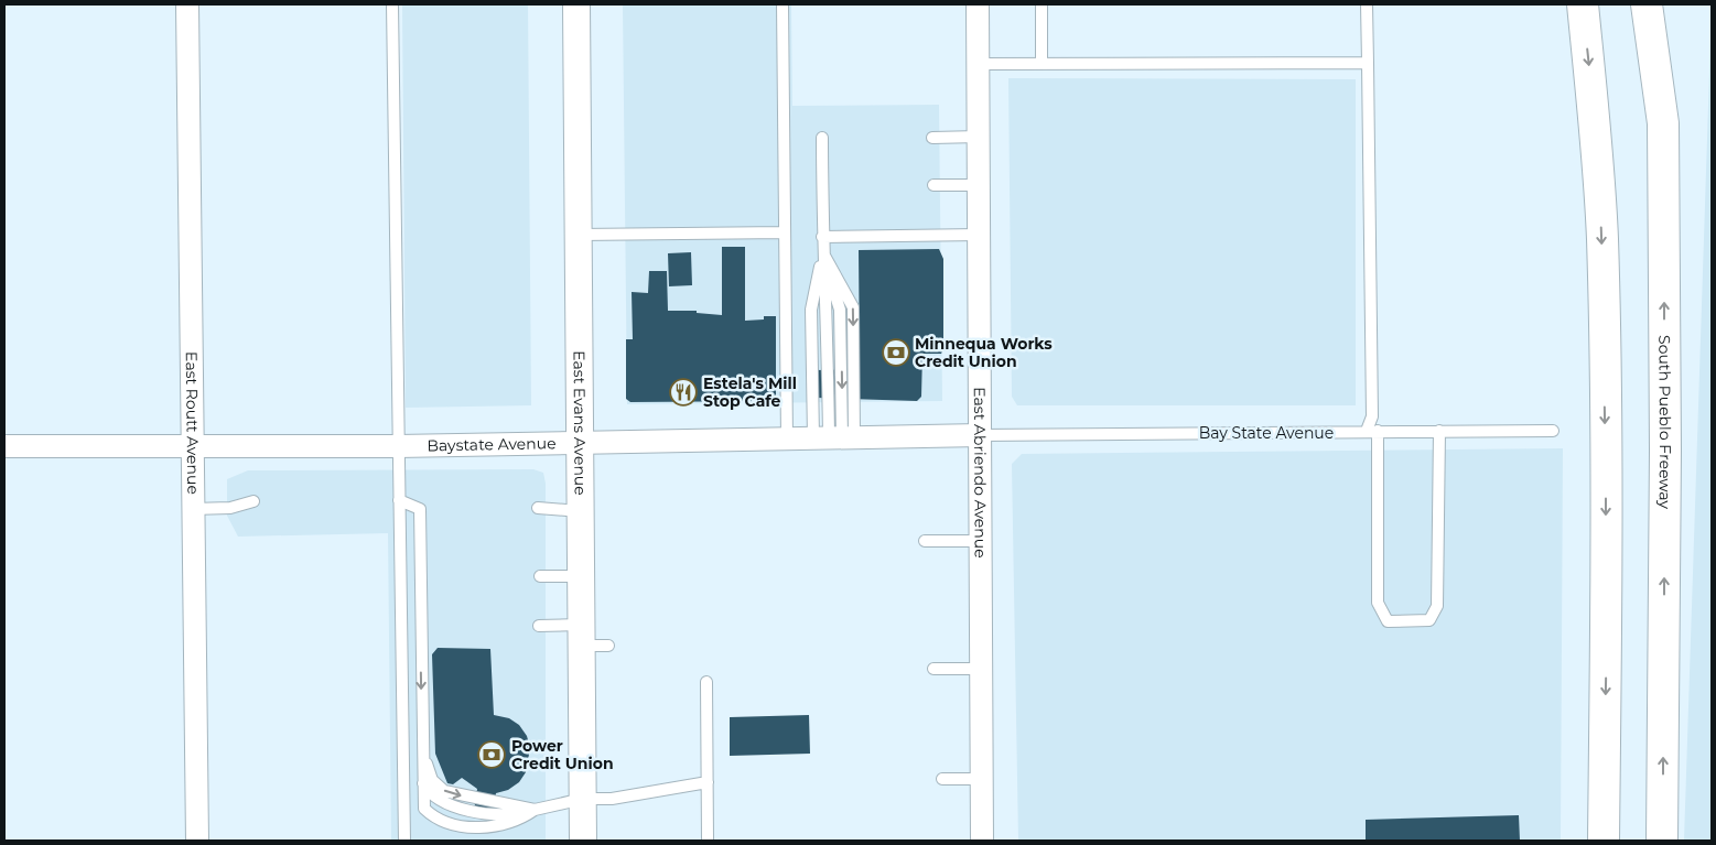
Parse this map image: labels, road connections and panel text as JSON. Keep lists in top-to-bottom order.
{
  "streets": {
    "highway": ["South Pueblo Freeway"],
    "street": [
      "East Routt Avenue",
      "East Evans Avenue",
      "Baystate Avenue",
      "East Abriendo Avenue"
    ],
    "lane": ["Bay State Avenue"]
  },
  "crossings": [
    ["East Routt Avenue", "Baystate Avenue"],
    ["East Evans Avenue", "Baystate Avenue"],
    ["Bay State Avenue", "Baystate Avenue"],
    ["Bay State Avenue", "East Abriendo Avenue"],
    ["Baystate Avenue", "East Abriendo Avenue"]
  ],
  "places": {
    "bank": ["Minnequa Works Credit Union", "Power Credit Union"],
    "restaurant": ["Estela's Mill Stop Cafe"]
  }
}
